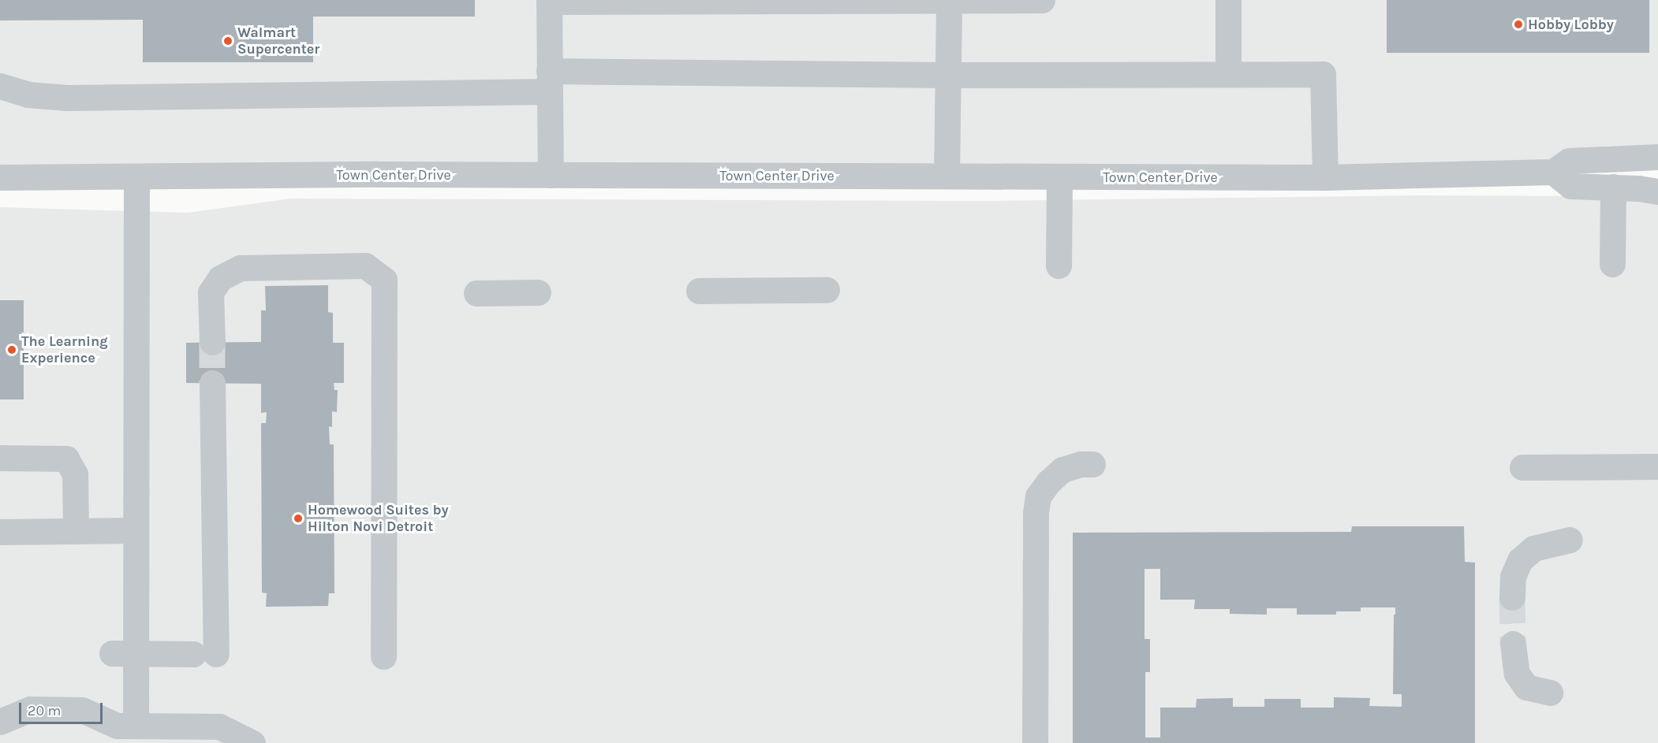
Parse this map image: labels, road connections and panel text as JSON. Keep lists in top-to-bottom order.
{
  "streets": {
    "street": ["Town Center Drive"]
  },
  "places": [
    "Hobby Lobby",
    "Walmart Supercenter",
    "The Learning Experience",
    "Homewood Suites by Hilton Novi Detroit"
  ],
  "scale_bar": "20 m"
}
